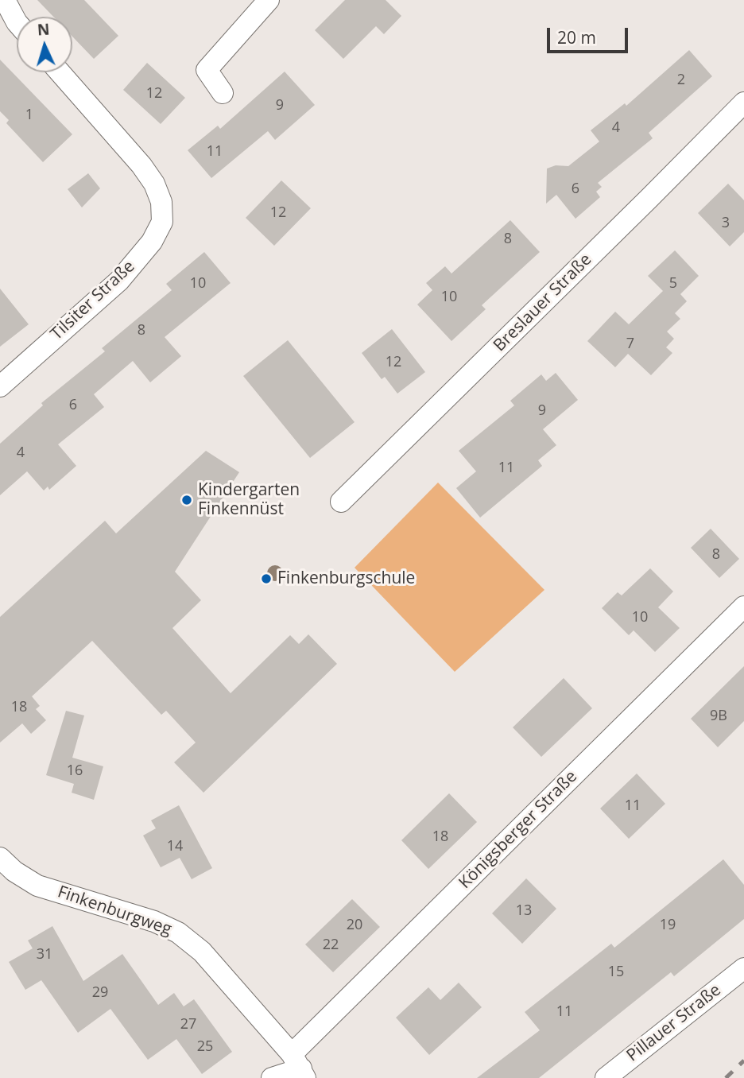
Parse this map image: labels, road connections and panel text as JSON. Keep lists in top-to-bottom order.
{
  "streets": {
    "street": [
      "Tilsiter Straße",
      "Breslauer Straße",
      "Königsberger Straße",
      "Finkenburgweg",
      "Pillauer Straße"
    ]
  },
  "crossings": [
    ["Königsberger Straße", "Finkenburgweg"]
  ],
  "places": ["Kindergarten Finkennüst", "Finkenburgschule"],
  "house_numbers": [
    "2",
    "12",
    "9",
    "1",
    "4",
    "11",
    "6",
    "12",
    "3",
    "8",
    "10",
    "5",
    "10",
    "8",
    "7",
    "12",
    "6",
    "9",
    "4",
    "11",
    "8",
    "10",
    "18",
    "9B",
    "16",
    "11",
    "18",
    "14",
    "13",
    "20",
    "19",
    "22",
    "31",
    "15",
    "29",
    "11",
    "27",
    "25"
  ],
  "scale_bar": "20 m",
  "north": "top"
}
